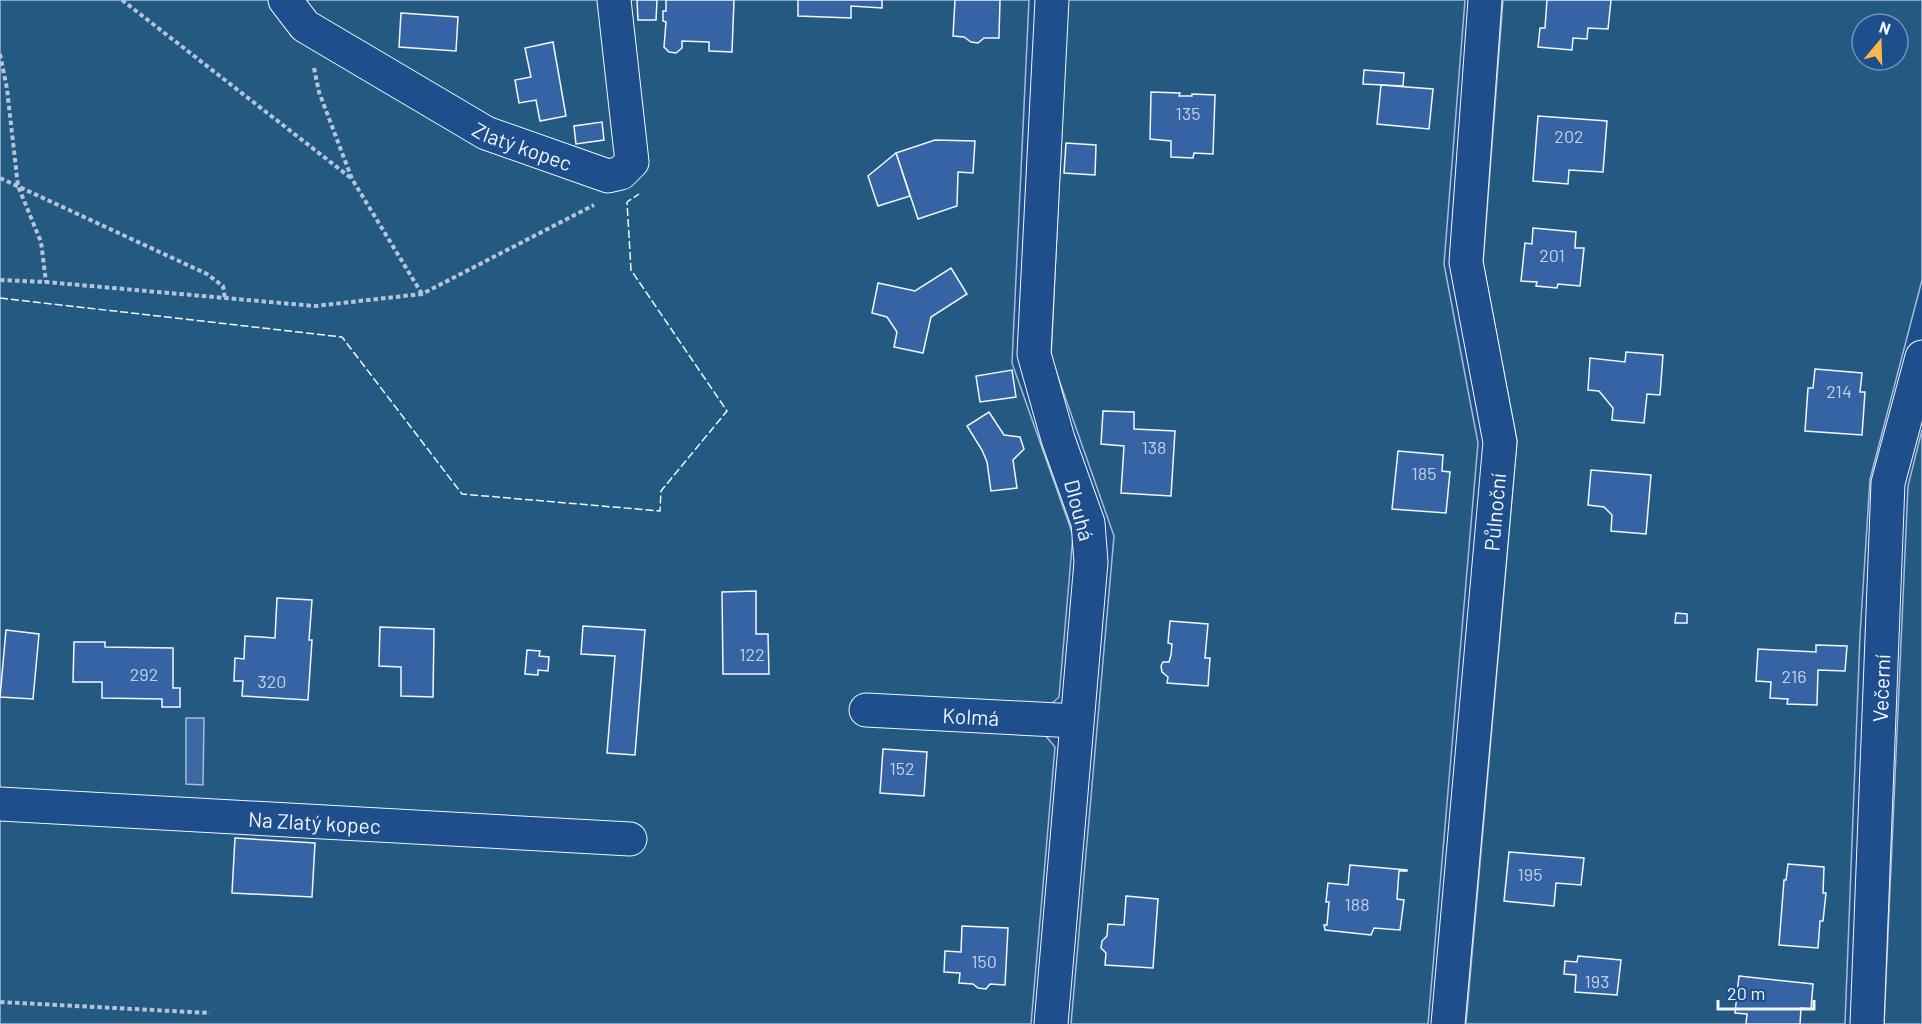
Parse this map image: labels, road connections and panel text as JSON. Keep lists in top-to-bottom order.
{
  "streets": {
    "street": [
      "Zlatý kopec",
      "Dlouhá",
      "Půlnoční",
      "Večerní",
      "Kolmá",
      "Na Zlatý kopec"
    ]
  },
  "crossings": [
    ["Dlouhá", "Kolmá"]
  ],
  "house_numbers": [
    "135",
    "202",
    "201",
    "214",
    "138",
    "185",
    "122",
    "292",
    "216",
    "320",
    "152",
    "195",
    "188",
    "150",
    "193"
  ],
  "scale_bar": "20 m",
  "north": "top"
}
